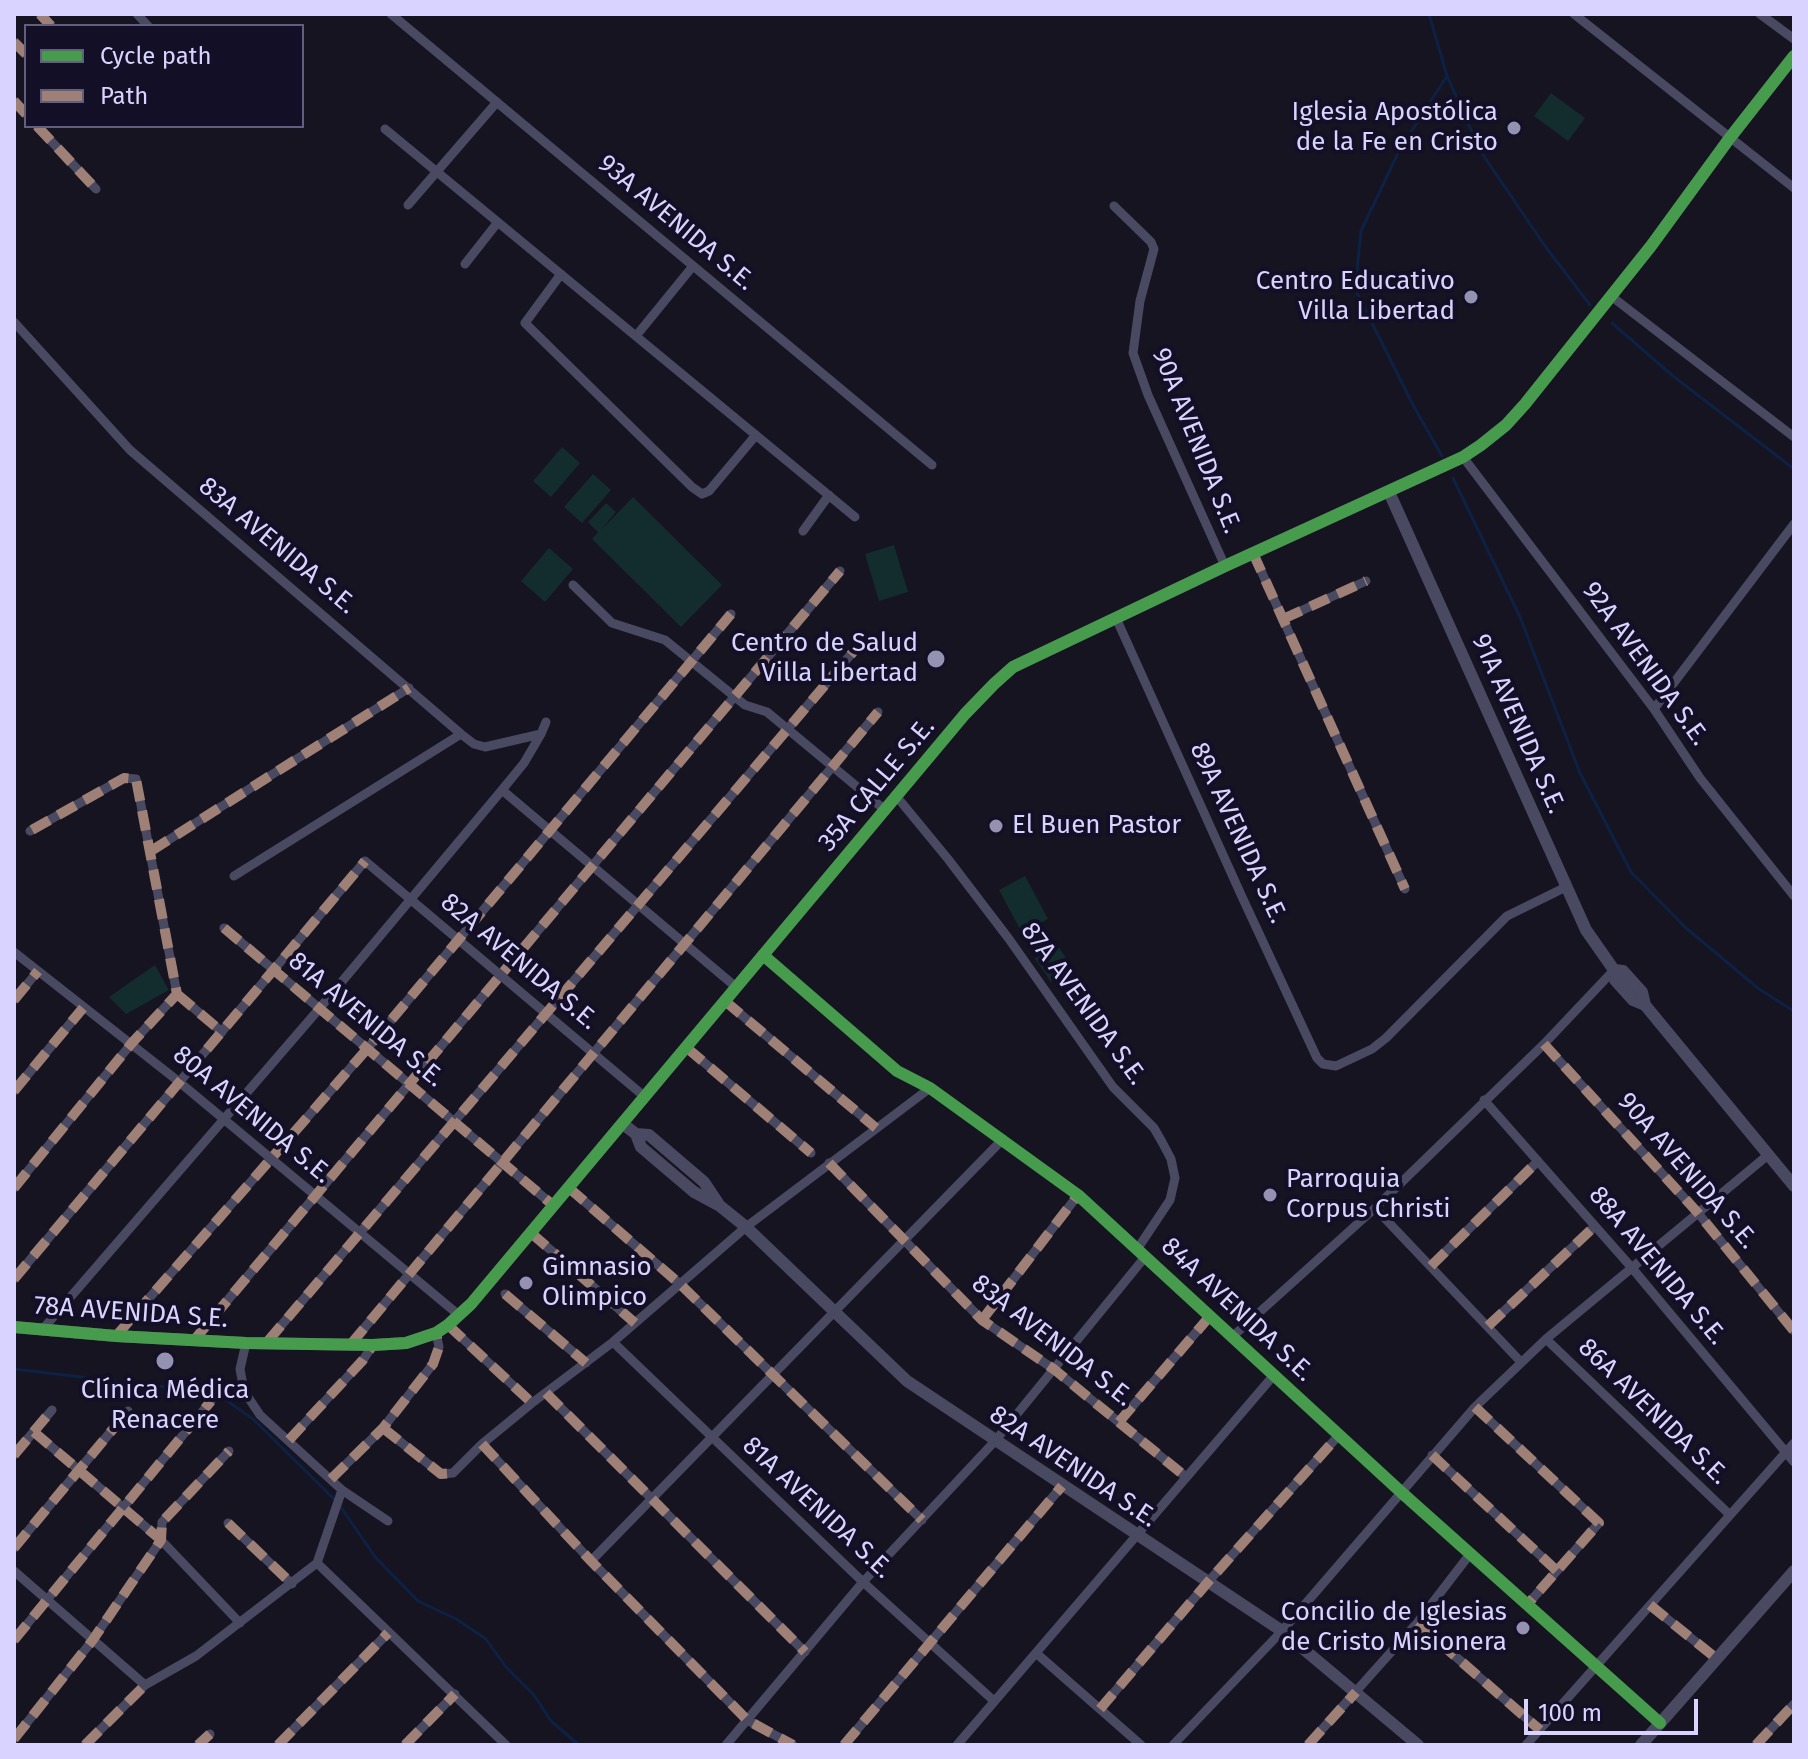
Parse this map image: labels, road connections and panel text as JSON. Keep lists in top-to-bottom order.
{
  "streets": {
    "street": [
      "93A AVENIDA S.E.",
      "90A AVENIDA S.E.",
      "83A AVENIDA S.E.",
      "92A AVENIDA S.E.",
      "91A AVENIDA S.E.",
      "35A CALLE S.E.",
      "89A AVENIDA S.E.",
      "82A AVENIDA S.E.",
      "87A AVENIDA S.E.",
      "81A AVENIDA S.E.",
      "80A AVENIDA S.E.",
      "88A AVENIDA S.E.",
      "84A AVENIDA S.E.",
      "78A AVENIDA S.E.",
      "86A AVENIDA S.E."
    ]
  },
  "crossings": [
    ["90A AVENIDA S.E.", "35A CALLE S.E."],
    ["92A AVENIDA S.E.", "35A CALLE S.E."],
    ["91A AVENIDA S.E.", "35A CALLE S.E."],
    ["91A AVENIDA S.E.", "89A AVENIDA S.E."],
    ["35A CALLE S.E.", "89A AVENIDA S.E."],
    ["35A CALLE S.E.", "82A AVENIDA S.E."],
    ["35A CALLE S.E.", "87A AVENIDA S.E."],
    ["35A CALLE S.E.", "81A AVENIDA S.E."],
    ["35A CALLE S.E.", "80A AVENIDA S.E."],
    ["35A CALLE S.E.", "84A AVENIDA S.E."],
    ["82A AVENIDA S.E.", "81A AVENIDA S.E."],
    ["87A AVENIDA S.E.", "84A AVENIDA S.E."]
  ],
  "places": [
    "Iglesia Apostólica de la Fe en Cristo",
    "Centro Educativo Villa Libertad",
    "Centro de Salud Villa Libertad",
    "El Buen Pastor",
    "Parroquia Corpus Christi",
    "Gimnasio Olimpico",
    "Clínica Médica Renacere",
    "Concilio de Iglesias de Cristo Misionera"
  ],
  "legend": ["Cycle path", "Path"],
  "scale_bar": "100 m"
}
